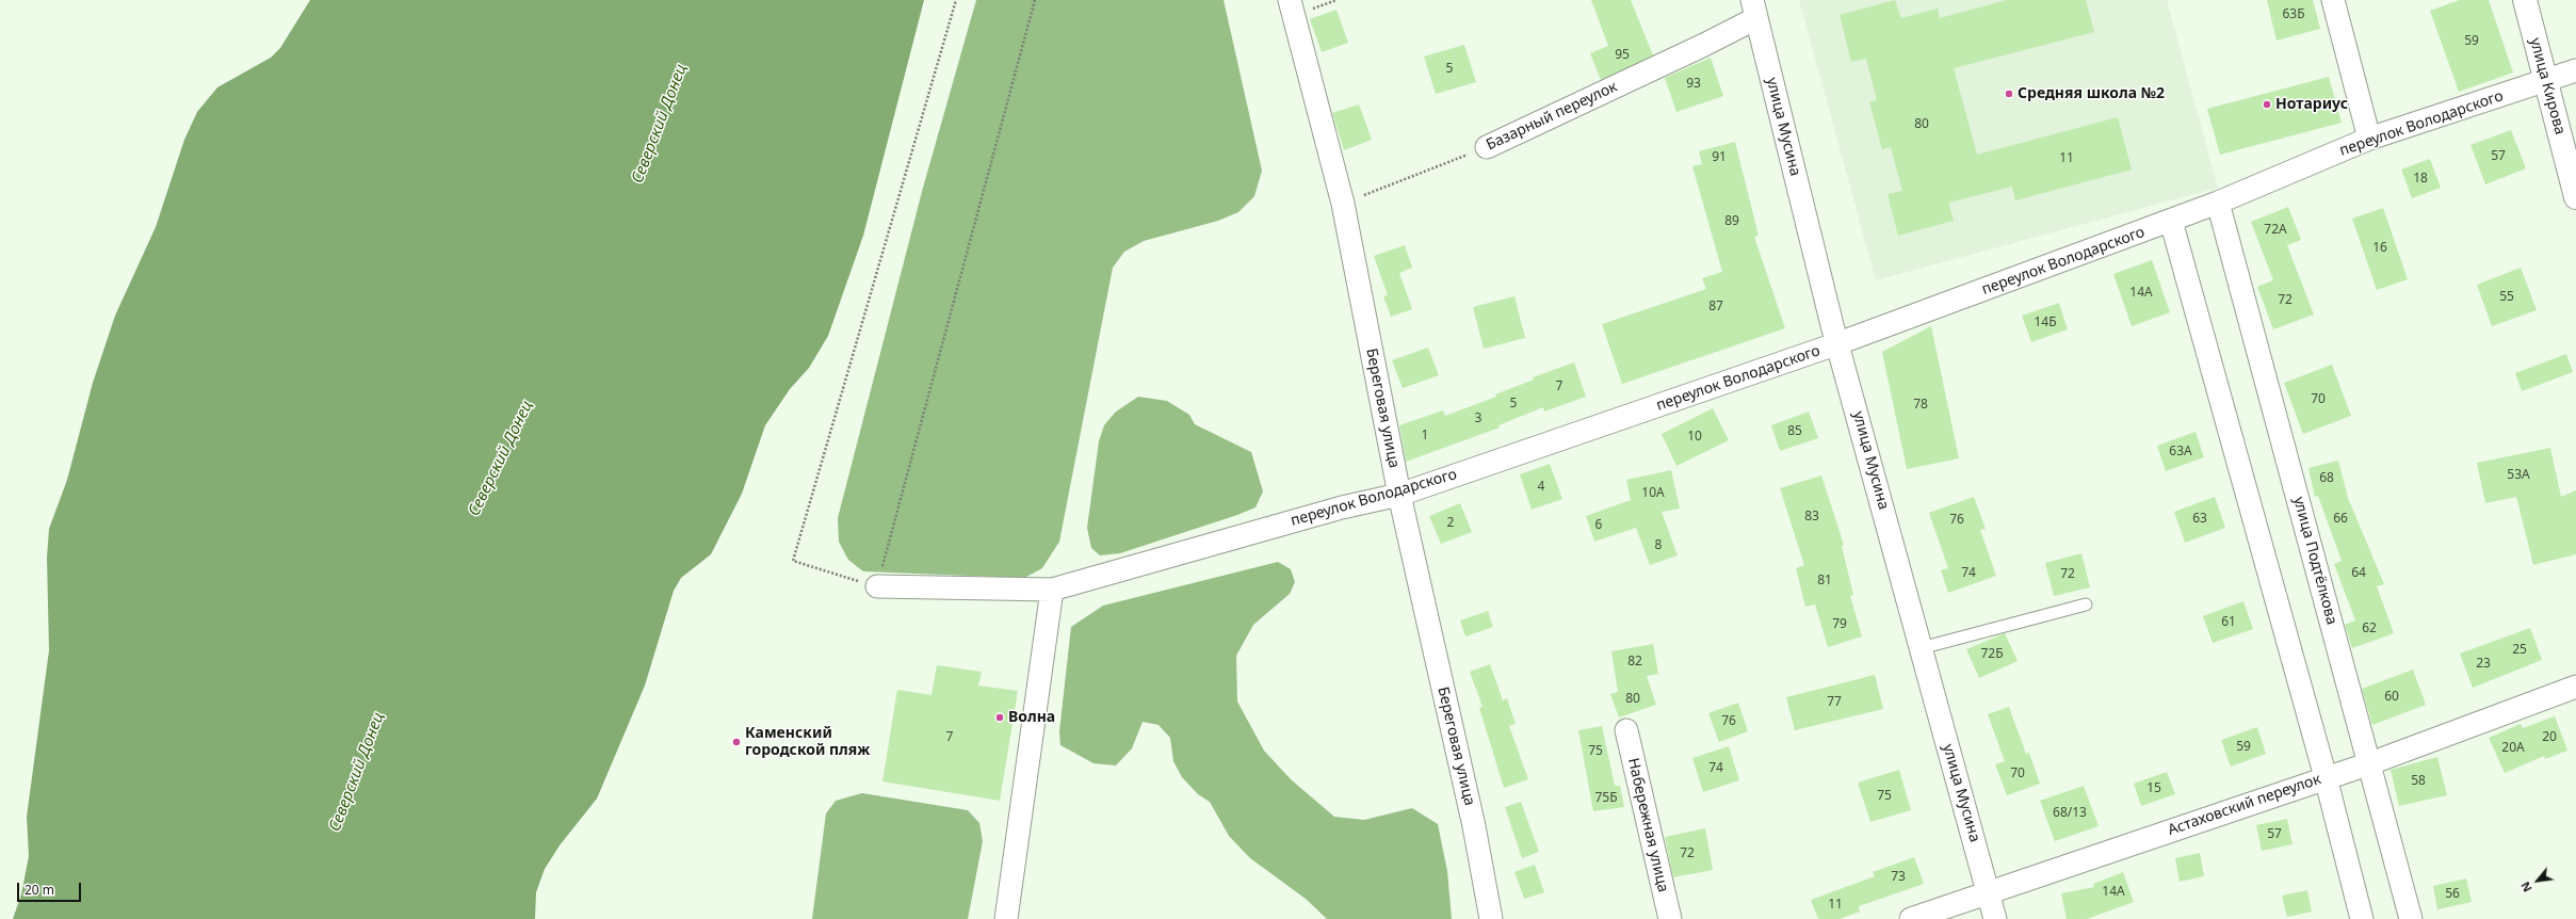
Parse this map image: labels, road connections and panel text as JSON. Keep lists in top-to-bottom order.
{
  "streets": {
    "street": [
      "улица Кирова",
      "Базарный переулок",
      "переулок Володарского",
      "улица Мусина",
      "Береговая улица",
      "улица Подтёлкова",
      "Астаховский переулок",
      "Набережная улица"
    ]
  },
  "crossings": [
    ["улица Кирова", "переулок Володарского"],
    ["Базарный переулок", "улица Мусина"],
    ["Базарный переулок", "Береговая улица"],
    ["переулок Володарского", "улица Мусина"],
    ["переулок Володарского", "Береговая улица"],
    ["переулок Володарского", "улица Подтёлкова"],
    ["улица Мусина", "Астаховский переулок"],
    ["улица Подтёлкова", "Астаховский переулок"]
  ],
  "water": ["Северский Донец"],
  "places": [
    "Средняя школа №2",
    "Нотариус",
    "Волна",
    "Каменский городской пляж"
  ],
  "house_numbers": [
    "63Б",
    "59",
    "95",
    "5",
    "93",
    "80",
    "57",
    "91",
    "11",
    "18",
    "89",
    "72А",
    "16",
    "14А",
    "55",
    "72",
    "87",
    "14Б",
    "7",
    "70",
    "5",
    "78",
    "3",
    "85",
    "1",
    "10",
    "63А",
    "53А",
    "68",
    "4",
    "10А",
    "83",
    "63",
    "66",
    "76",
    "2",
    "6",
    "8",
    "74",
    "64",
    "72",
    "81",
    "61",
    "79",
    "62",
    "25",
    "72Б",
    "82",
    "23",
    "60",
    "80",
    "77",
    "76",
    "7",
    "20",
    "59",
    "20А",
    "75",
    "74",
    "70",
    "58",
    "15",
    "75",
    "75Б",
    "68/13",
    "57",
    "72",
    "73",
    "14А",
    "56",
    "11"
  ],
  "scale_bar": "20 m",
  "north": "bottom left"
}
